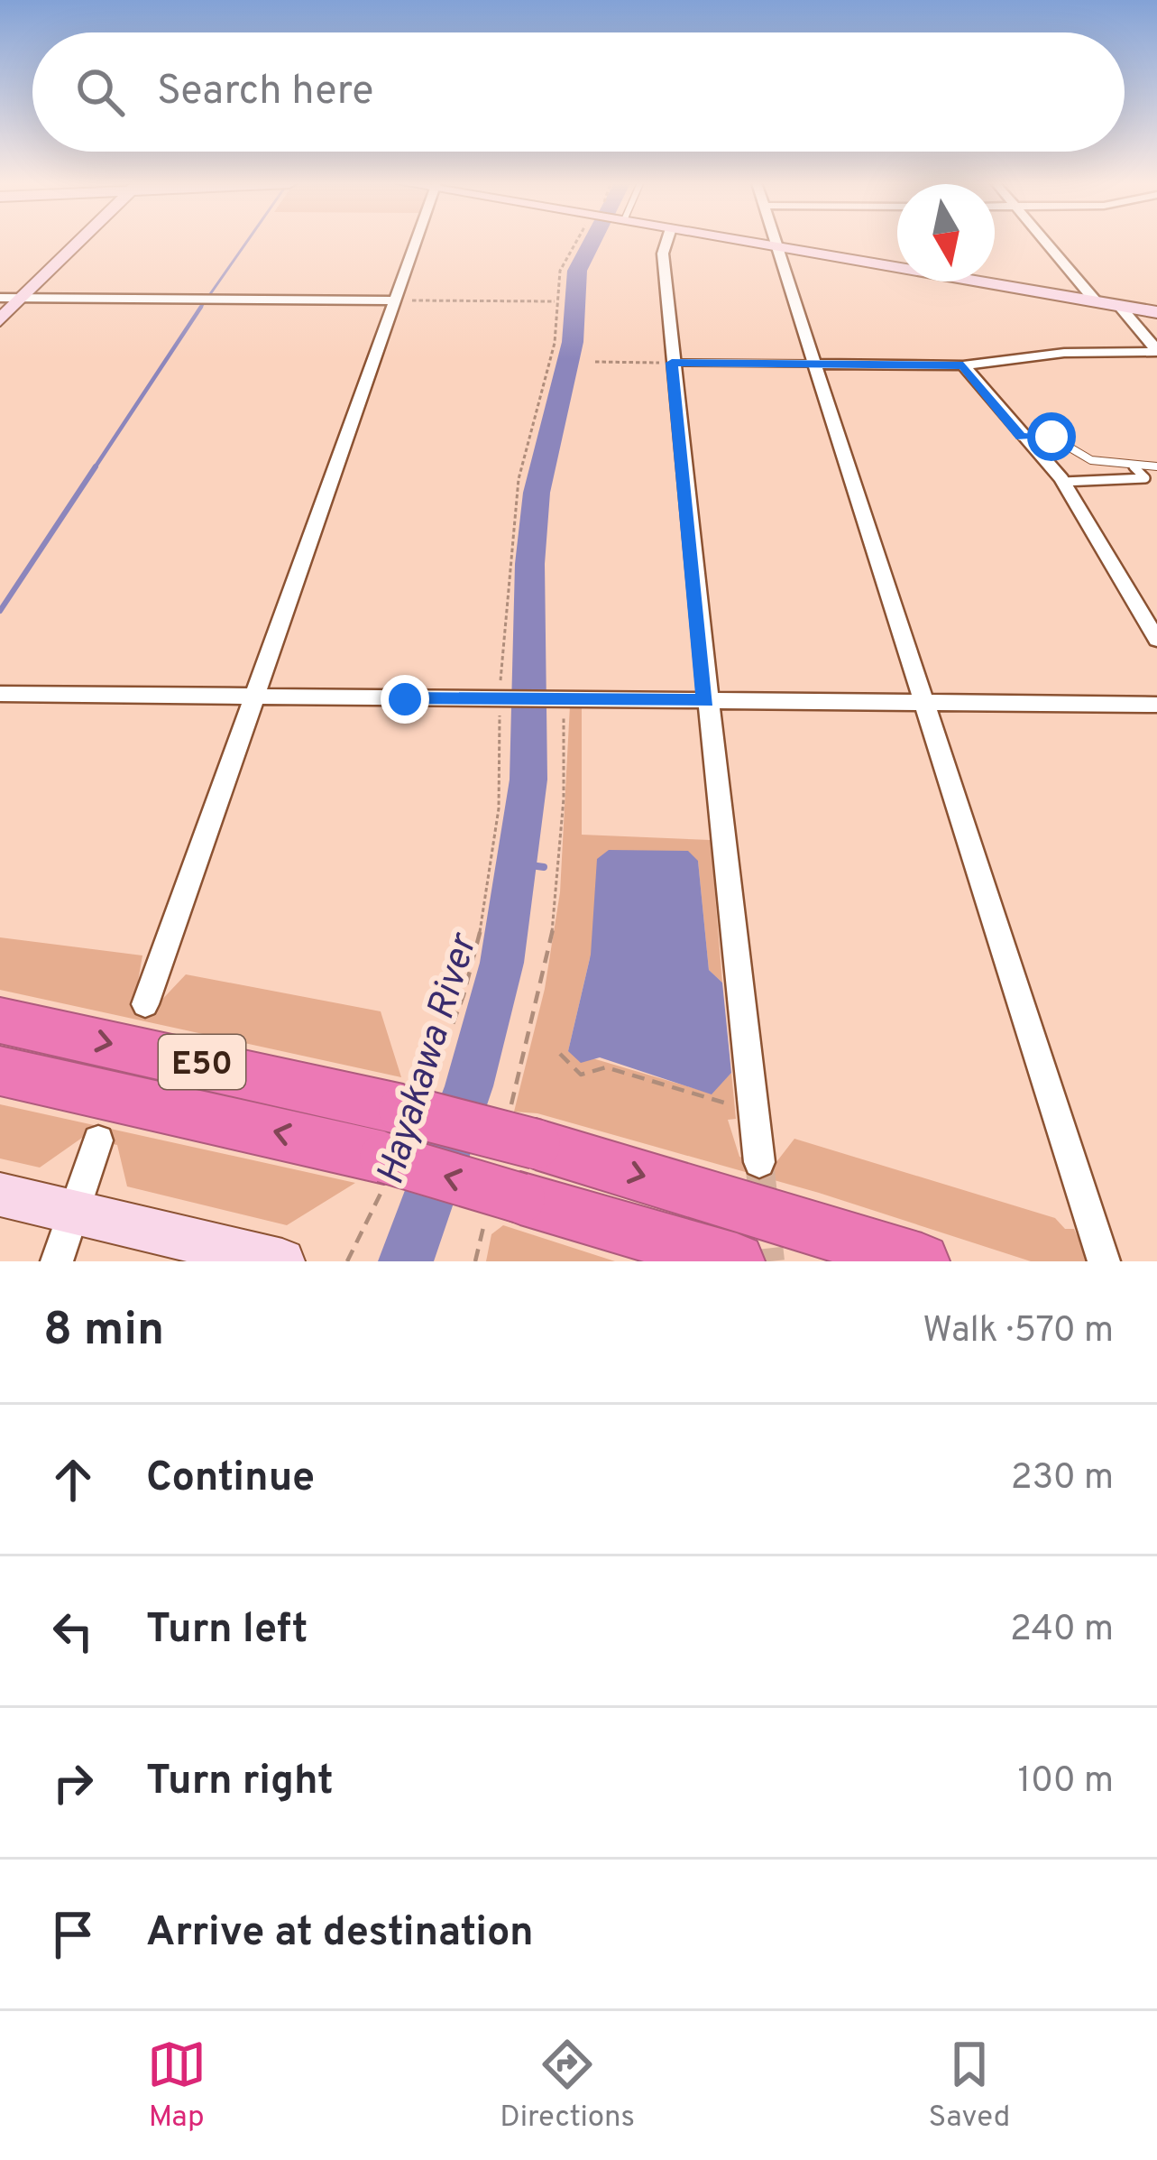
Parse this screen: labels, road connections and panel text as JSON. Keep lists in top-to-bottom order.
{
  "streets": {
    "highway": ["E50"]
  },
  "water": ["Hayakawa River"],
  "north": "bottom",
  "page": {
    "search": "Search here",
    "heading": ["8 min", "Walk · 570 m"],
    "list": [
      ["Continue", "230 m"],
      ["Turn left", "240 m"],
      ["Turn right", "100 m"],
      "Arrive at destination"
    ],
    "nav": ["Map", "Directions", "Saved"]
  }
}
